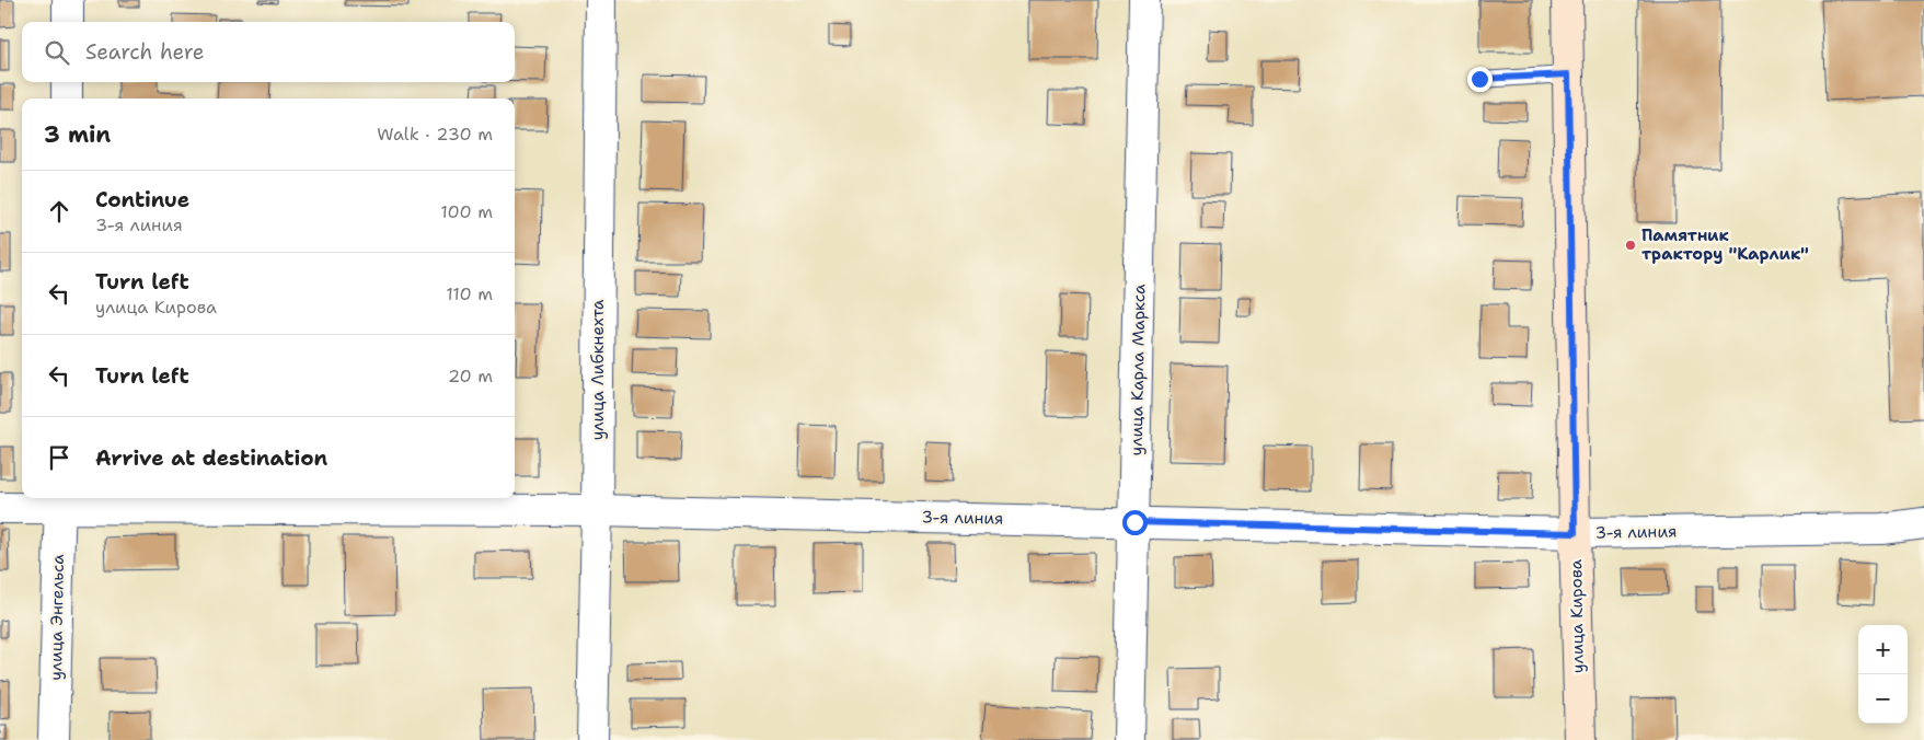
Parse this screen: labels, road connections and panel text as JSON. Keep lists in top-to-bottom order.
{
  "streets": {
    "street": [
      "улица Либкнехта",
      "улица Карла Маркса",
      "3-я линия",
      "улица Кирова",
      "улица Энгельса"
    ]
  },
  "crossings": [
    ["улица Либкнехта", "3-я линия"],
    ["улица Карла Маркса", "3-я линия"],
    ["3-я линия", "улица Кирова"],
    ["3-я линия", "улица Энгельса"]
  ],
  "places": ["Памятник трактору \"Карлик\""],
  "page": {
    "search": "Search here",
    "heading": ["3 min", "Walk · 230 m"],
    "list": [
      ["Continue", "3-я линия", "100 m"],
      ["Turn left", "улица Кирова", "110 m"],
      ["Turn left", "20 m"],
      "Arrive at destination"
    ],
    "map_buttons": ["+", "−"]
  }
}
